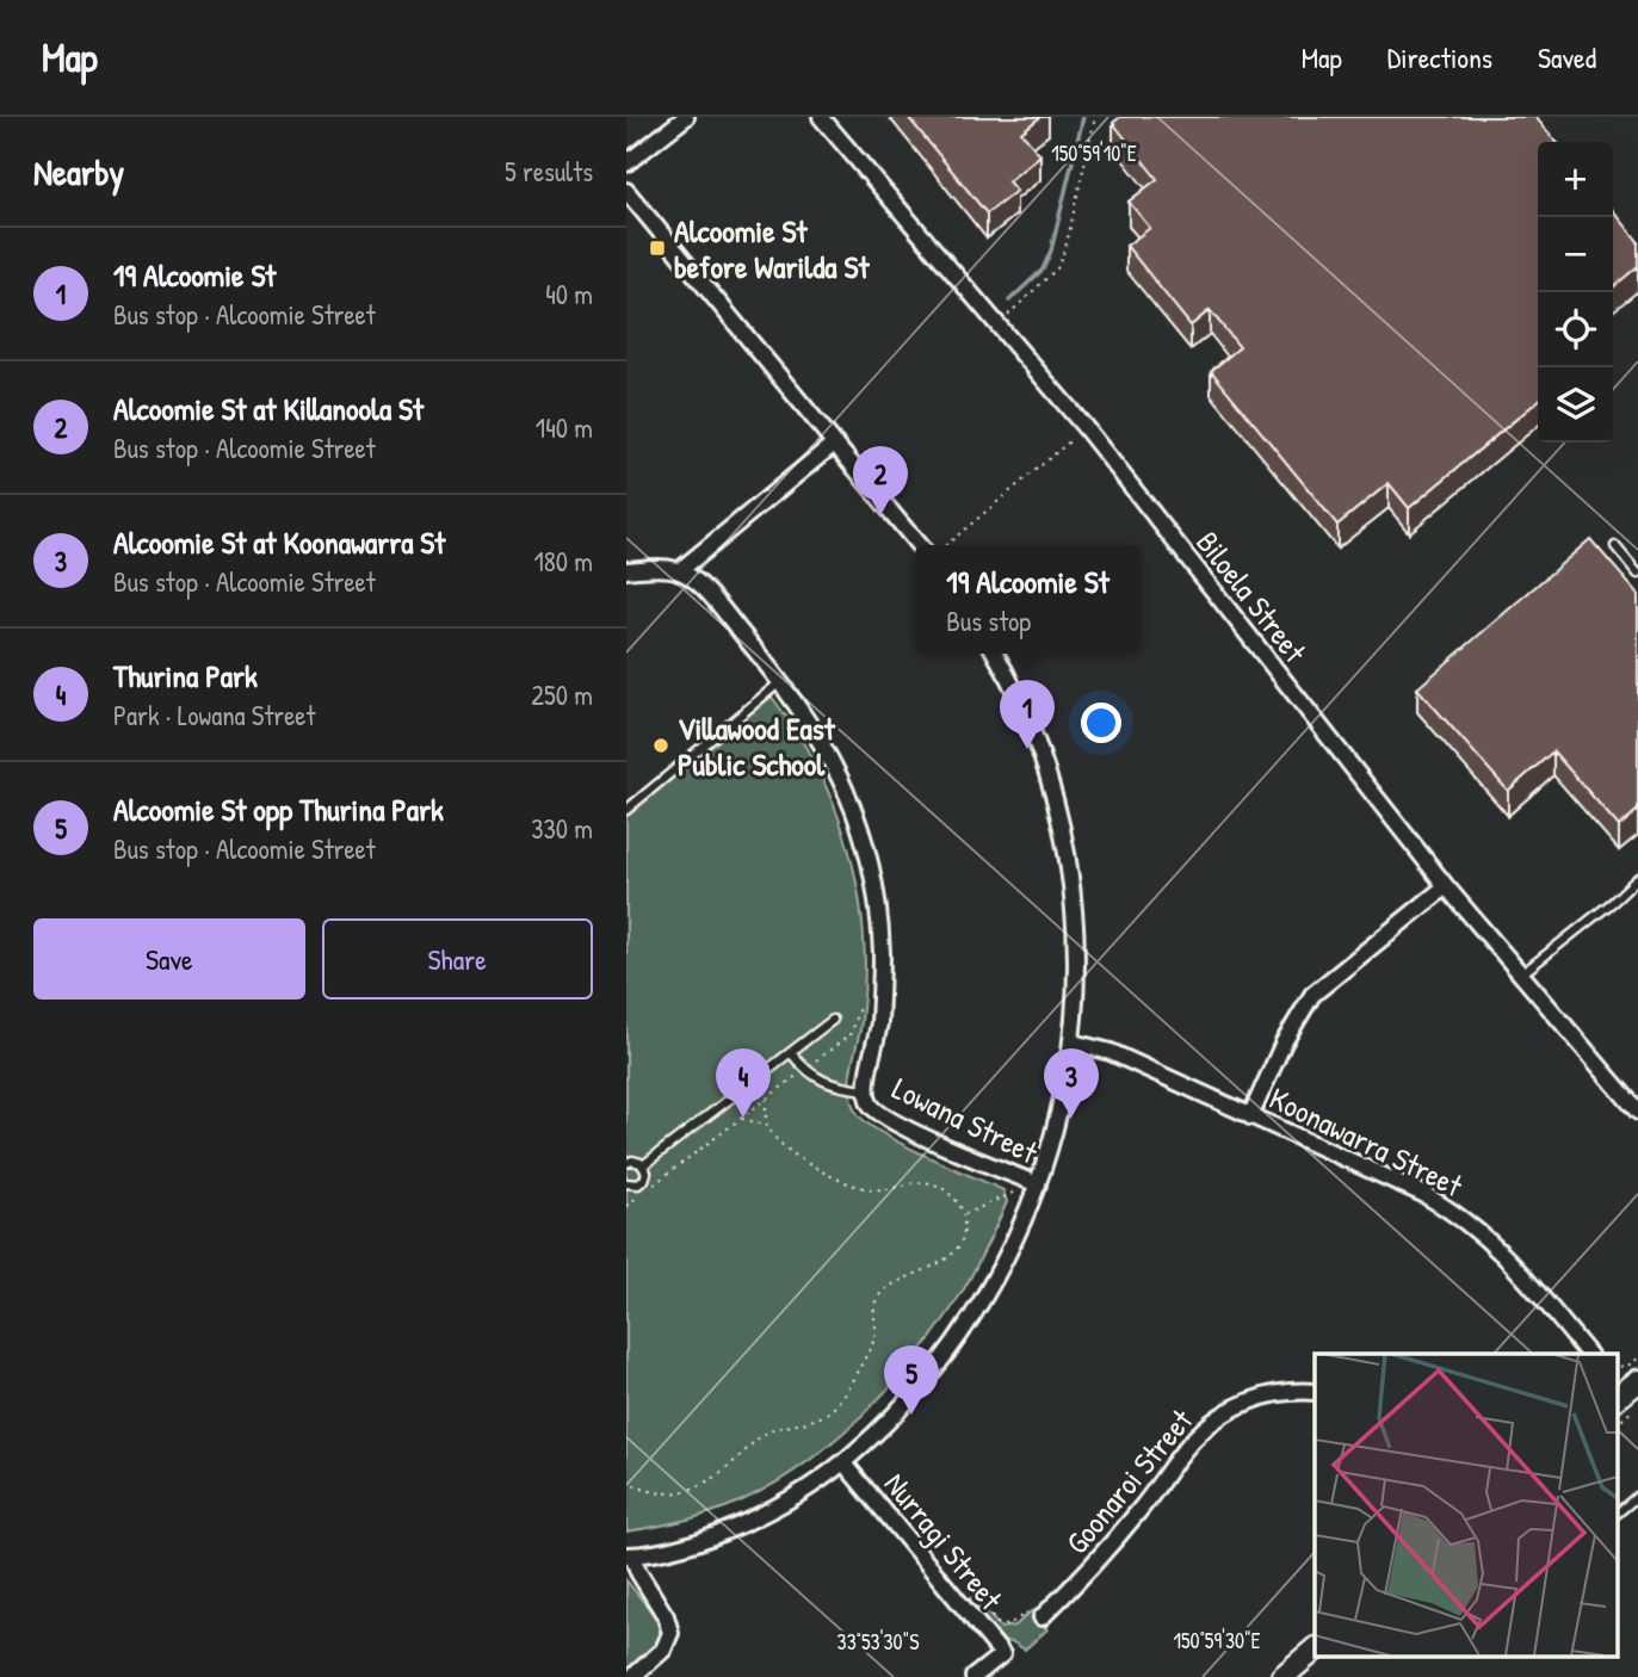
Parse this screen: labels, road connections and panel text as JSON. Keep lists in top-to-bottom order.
{
  "streets": {
    "street": [
      "Biloela Street",
      "Lowana Street",
      "Koonawarra Street",
      "Goonaroi Street",
      "Nurragi Street"
    ]
  },
  "places": {
    "transit": ["Alcoomie St before Warilda St"],
    "other": ["Villawood East Public School"]
  },
  "page": {
    "header": "Map",
    "nav": ["Map", "Directions", "Saved"],
    "heading": ["Nearby", "5 results"],
    "map_buttons": ["+", "−"],
    "list": [
      {
        "mark": "1",
        "name": "19 Alcoomie St",
        "note": "Bus stop · Alcoomie Street",
        "value": "40 m"
      },
      {
        "mark": "2",
        "name": "Alcoomie St at Killanoola St",
        "note": "Bus stop · Alcoomie Street",
        "value": "140 m"
      },
      {
        "mark": "3",
        "name": "Alcoomie St at Koonawarra St",
        "note": "Bus stop · Alcoomie Street",
        "value": "180 m"
      },
      {
        "mark": "4",
        "name": "Thurina Park",
        "note": "Park · Lowana Street",
        "value": "250 m"
      },
      {
        "mark": "5",
        "name": "Alcoomie St opp Thurina Park",
        "note": "Bus stop · Alcoomie Street",
        "value": "330 m"
      }
    ],
    "pins": [
      "2",
      "1",
      "3",
      "4",
      "5"
    ],
    "popup": ["19 Alcoomie St", "Bus stop"],
    "buttons": ["Save", "Share"]
  },
  "coordinates": ["150°59'10\"E", "150°59'30\"E", "33°53'30\"S"]
}
